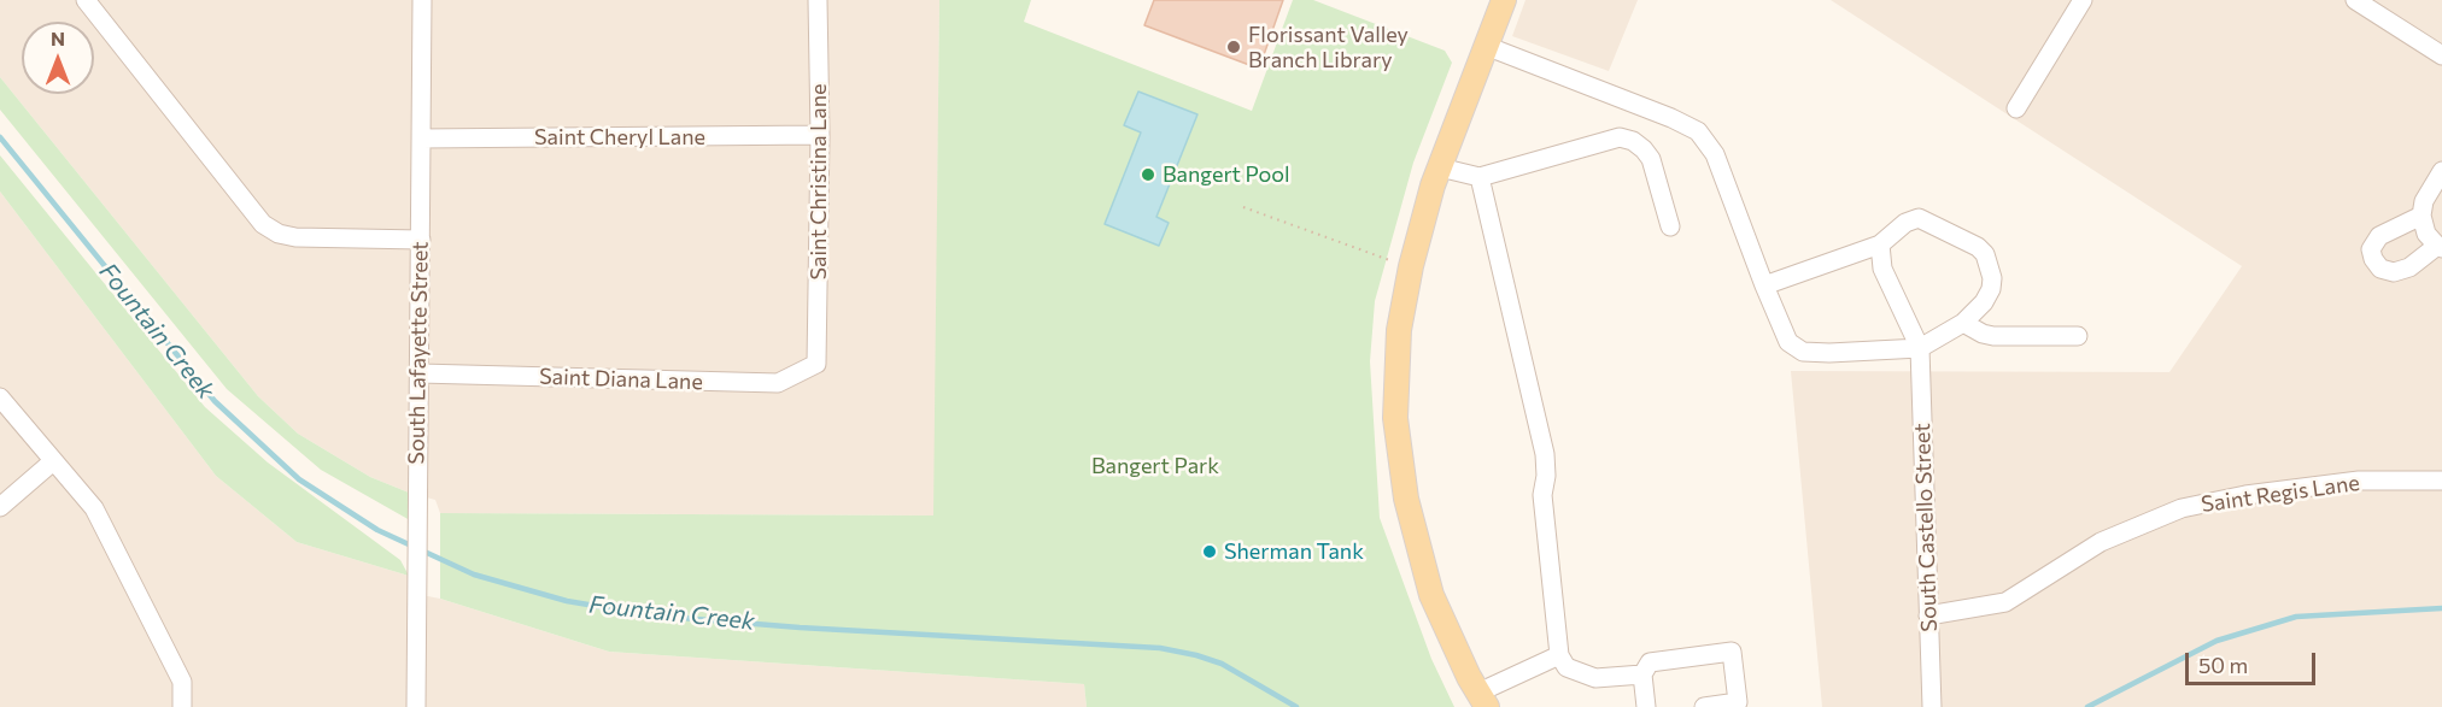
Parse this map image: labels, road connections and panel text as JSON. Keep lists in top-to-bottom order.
{
  "streets": {
    "street": [
      "Saint Cheryl Lane",
      "Saint Christina Lane",
      "South Lafayette Street",
      "Saint Diana Lane",
      "Saint Regis Lane",
      "South Castello Street"
    ]
  },
  "crossings": [
    ["Saint Cheryl Lane", "Saint Christina Lane"],
    ["Saint Cheryl Lane", "South Lafayette Street"],
    ["Saint Christina Lane", "Saint Diana Lane"],
    ["South Lafayette Street", "Saint Diana Lane"],
    ["Saint Regis Lane", "South Castello Street"]
  ],
  "water": ["Fountain Creek"],
  "parks": ["Bangert Park"],
  "places": ["Florissant Valley Branch Library", "Bangert Pool", "Sherman Tank"],
  "scale_bar": "50 m",
  "north": "top"
}
